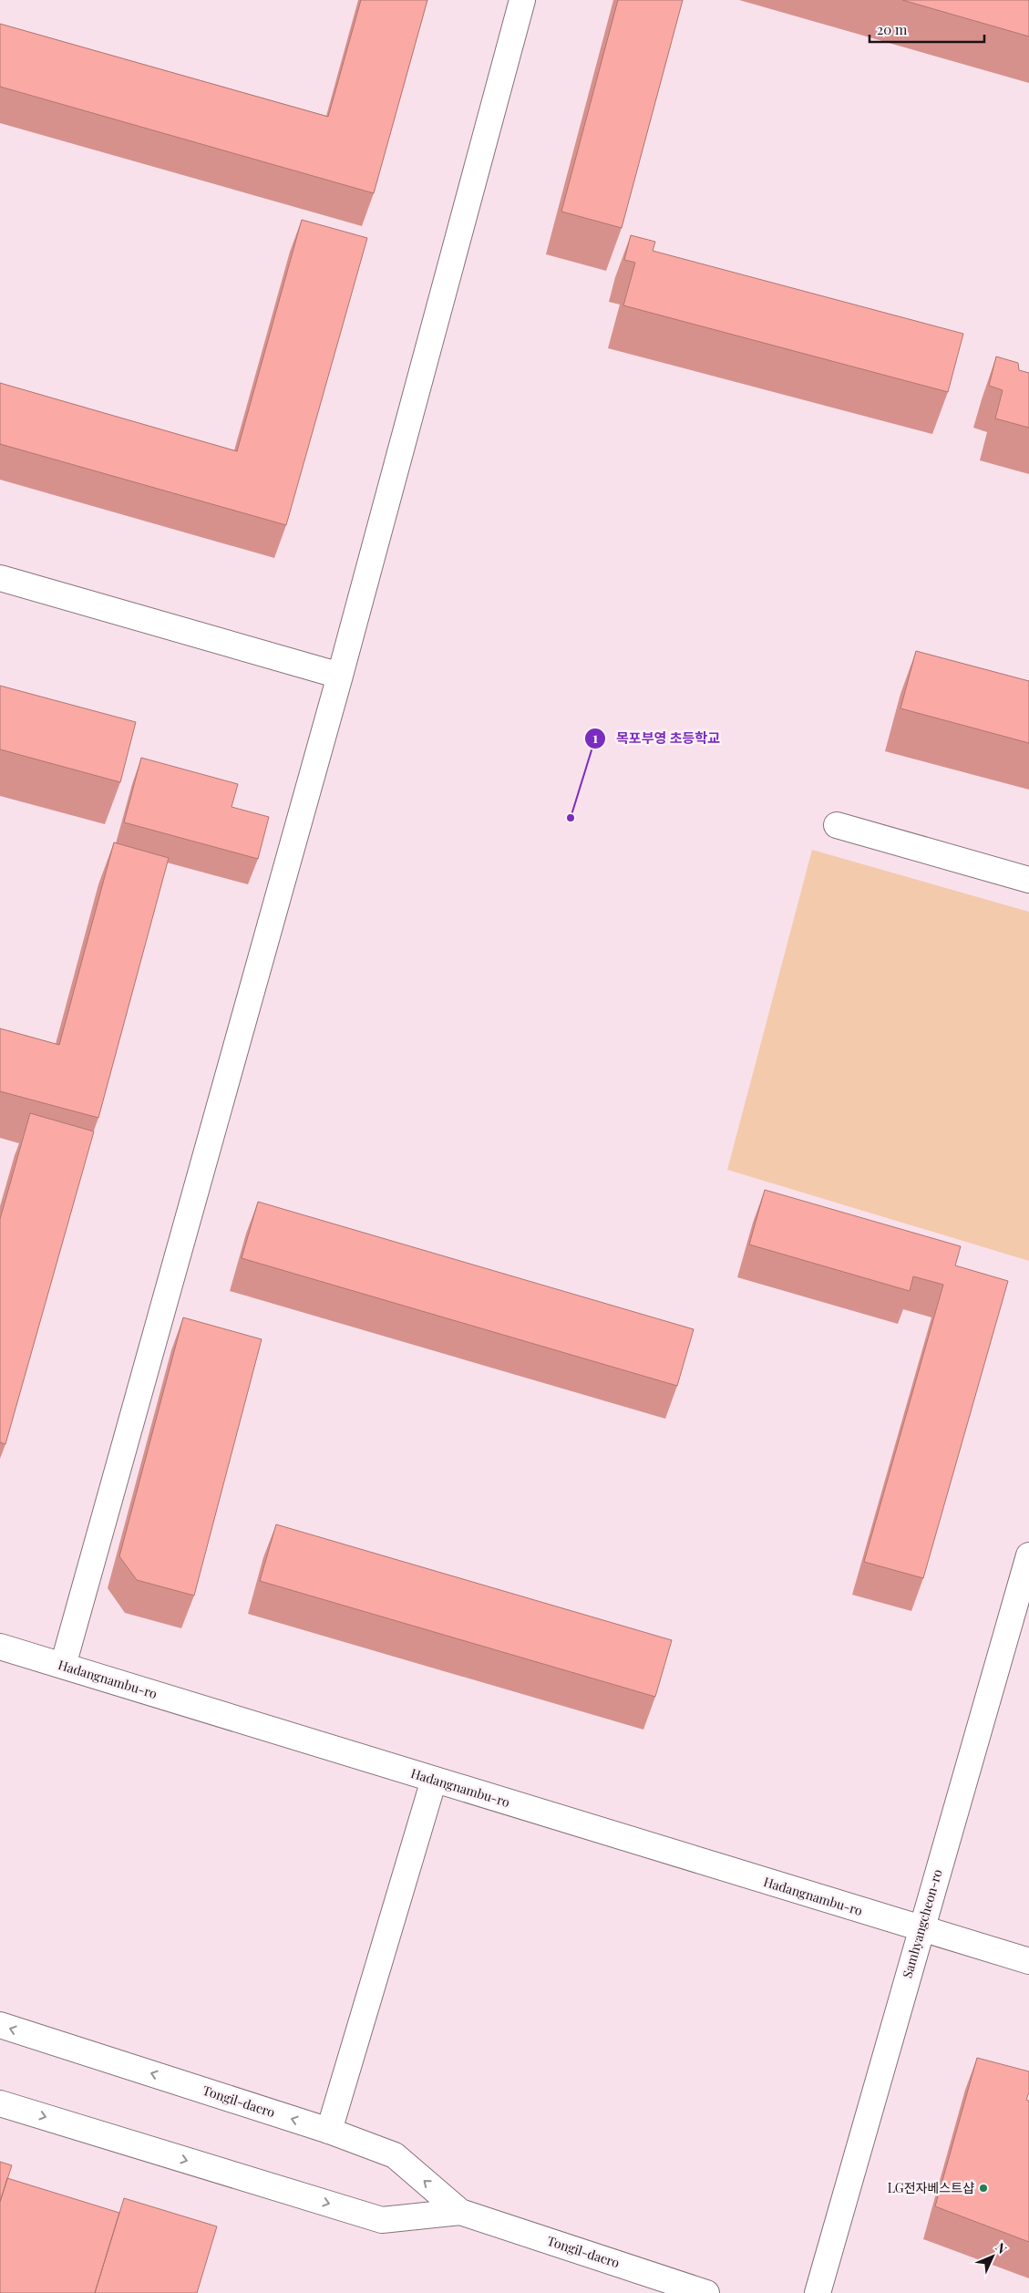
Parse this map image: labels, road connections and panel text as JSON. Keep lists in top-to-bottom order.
{
  "streets": {
    "street": ["Hadangnambu-ro", "Samhyangcheon-ro", "Tongil-daero"]
  },
  "crossings": [
    ["Hadangnambu-ro", "Samhyangcheon-ro"]
  ],
  "places": ["목포부영 초등학교", "LG전자베스트샵"],
  "scale_bar": "20 m",
  "north": "top right"
}
